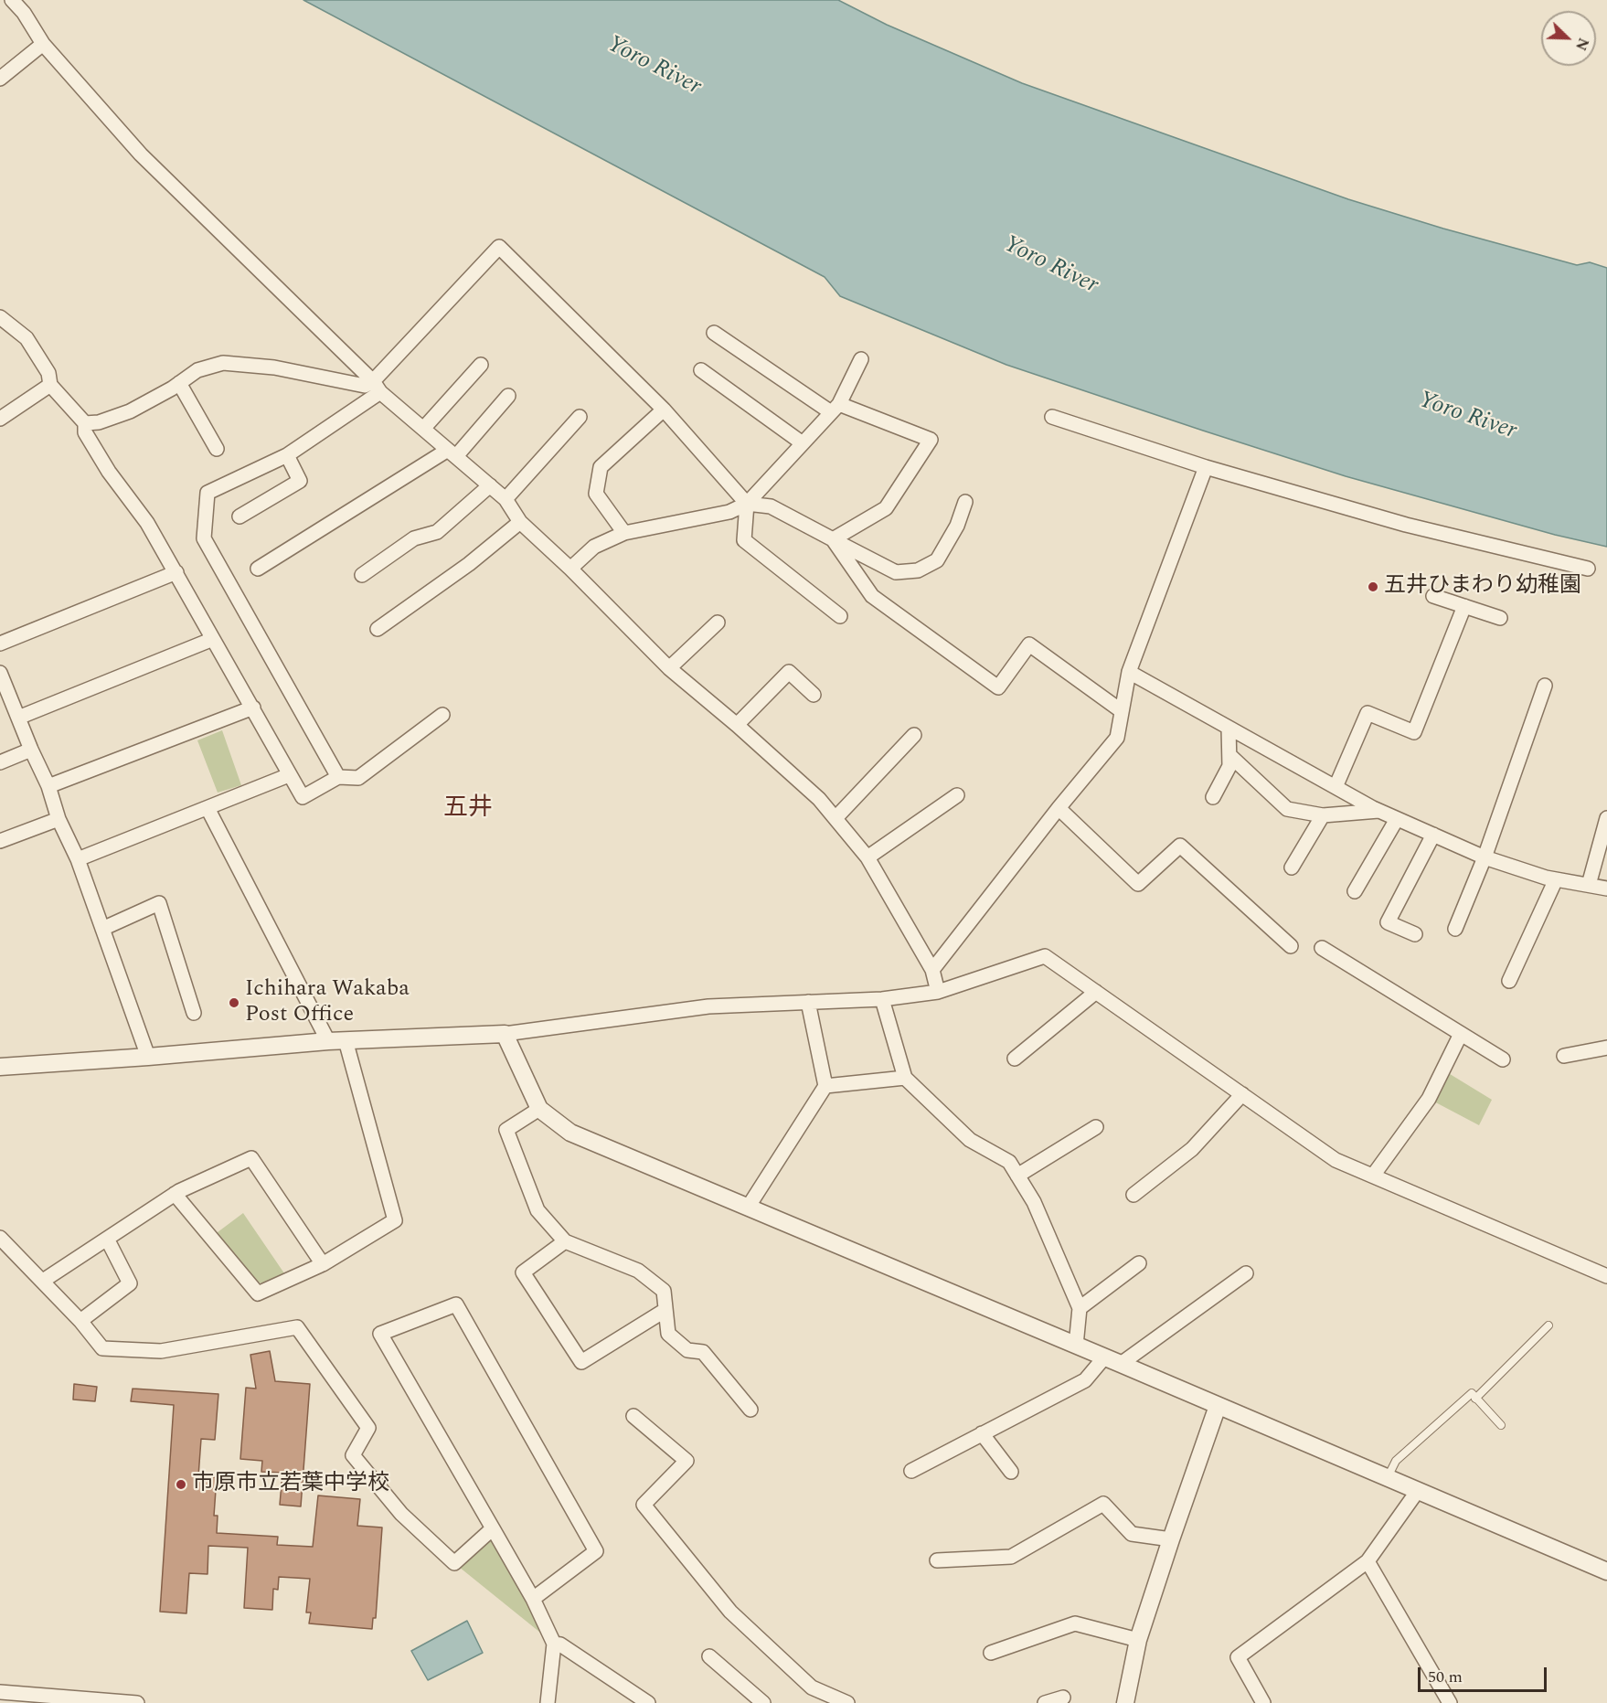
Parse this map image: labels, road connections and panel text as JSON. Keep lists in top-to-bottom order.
{
  "districts": ["五井"],
  "water": ["Yoro River"],
  "places": ["五井ひまわり幼稚園", "Ichihara Wakaba Post Office", "市原市立若葉中学校"],
  "scale_bar": "50 m",
  "north": "bottom right"
}
